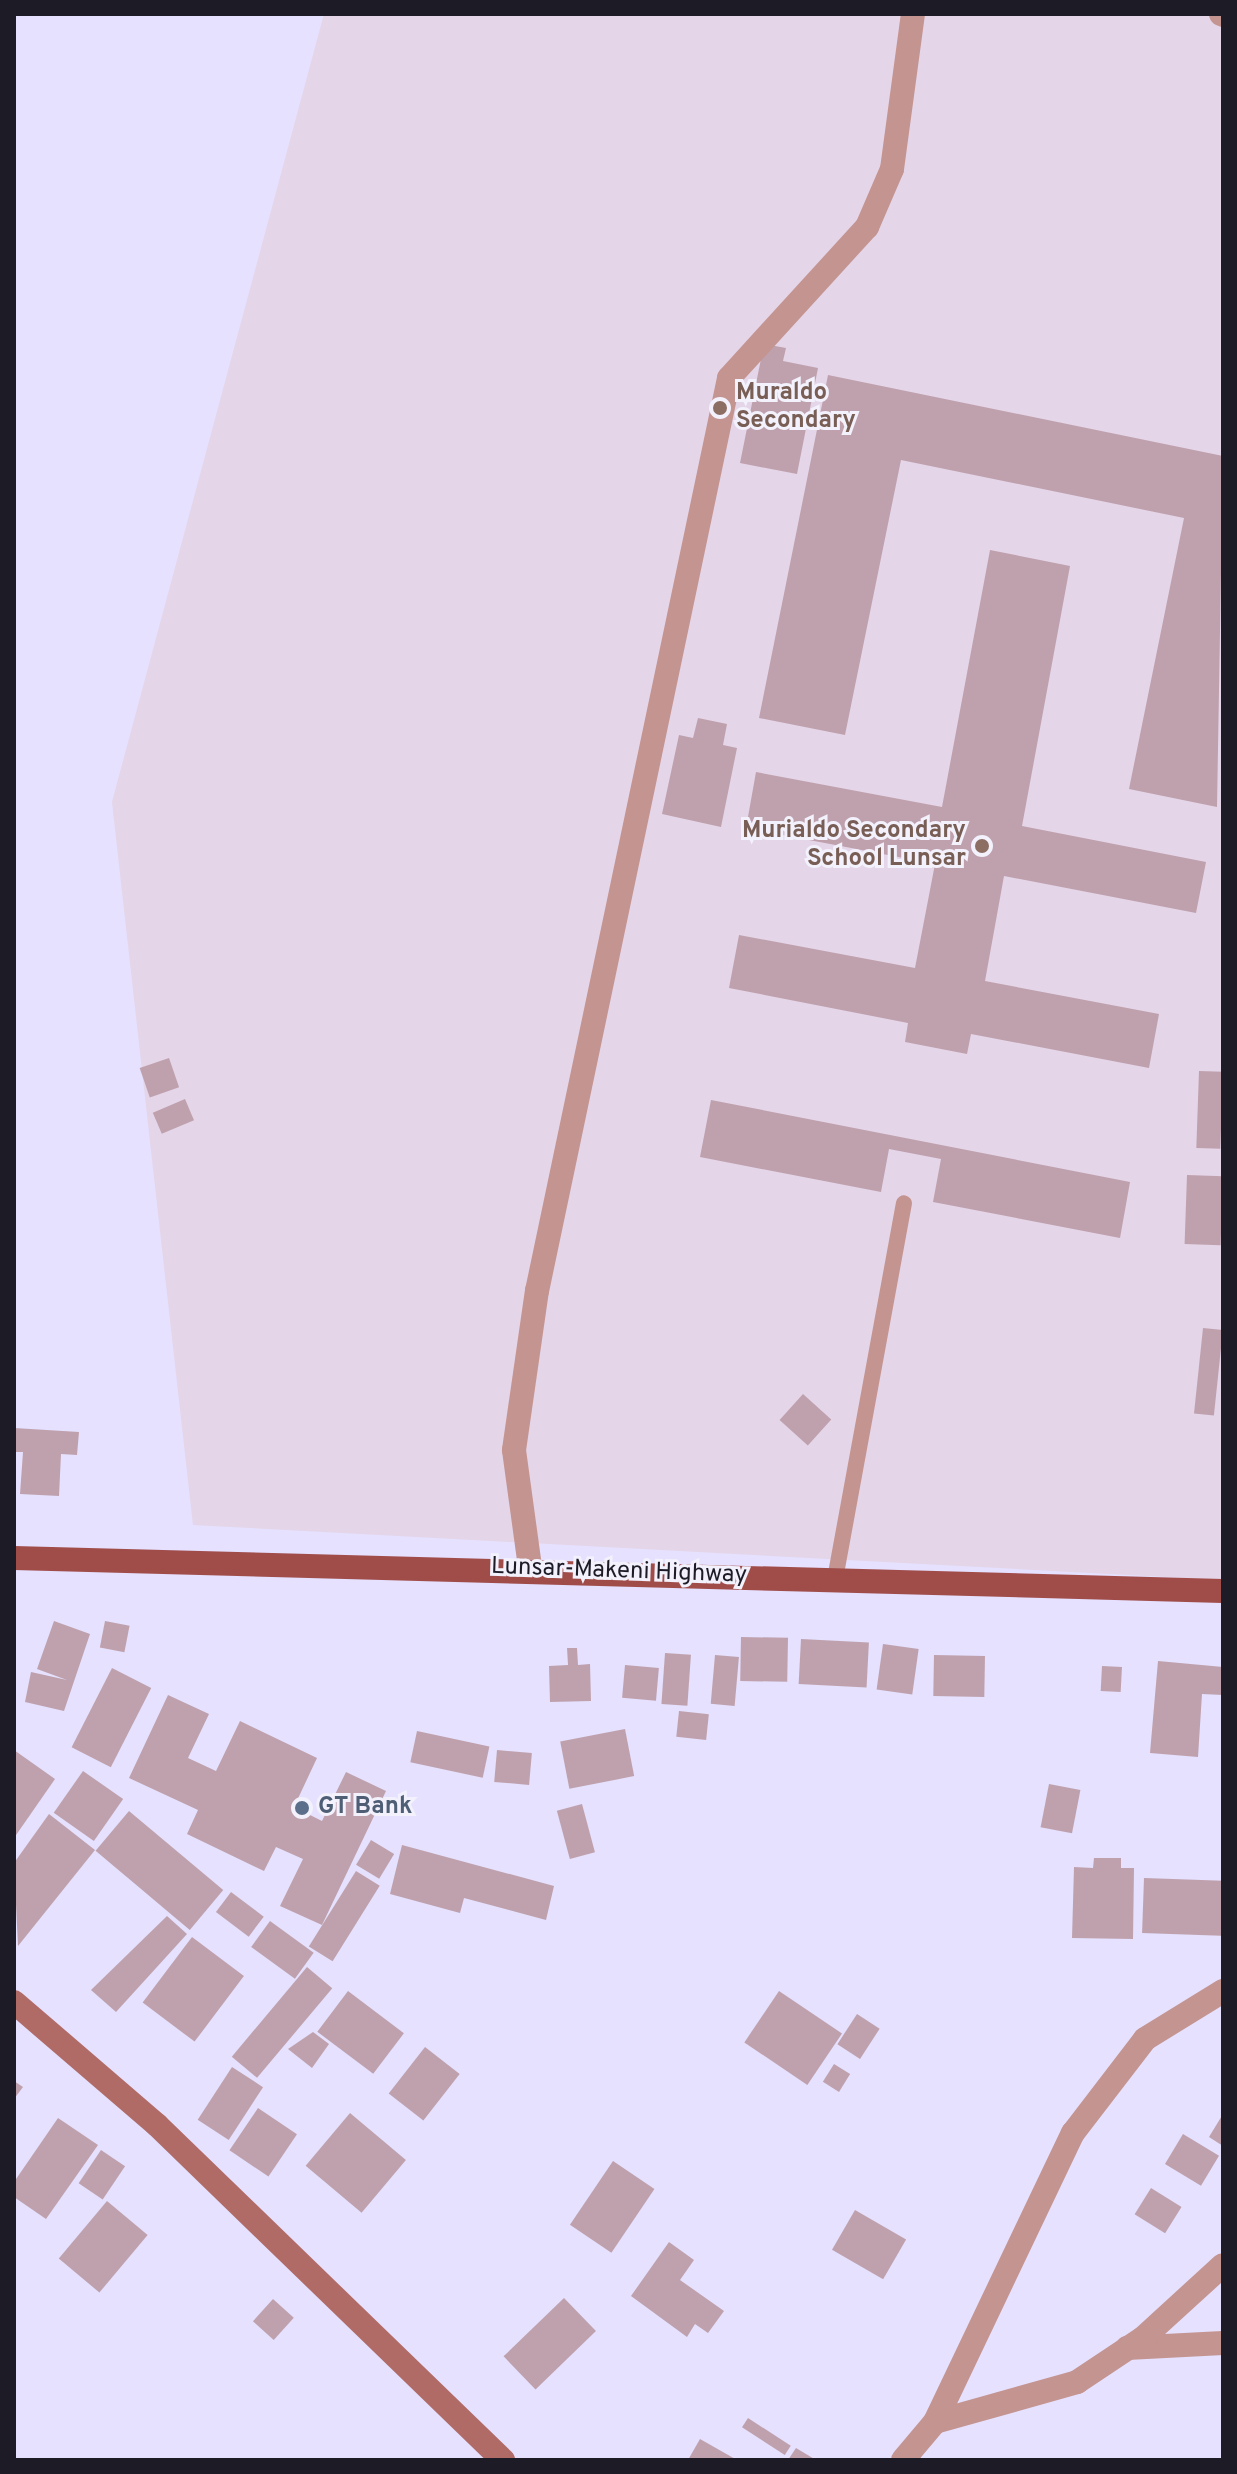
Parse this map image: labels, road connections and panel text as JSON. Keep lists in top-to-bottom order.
{
  "streets": {
    "main road": ["Lunsar-Makeni Highway"]
  },
  "places": ["Muraldo Secondary", "Murialdo Secondary School Lunsar", "GT Bank"]
}
